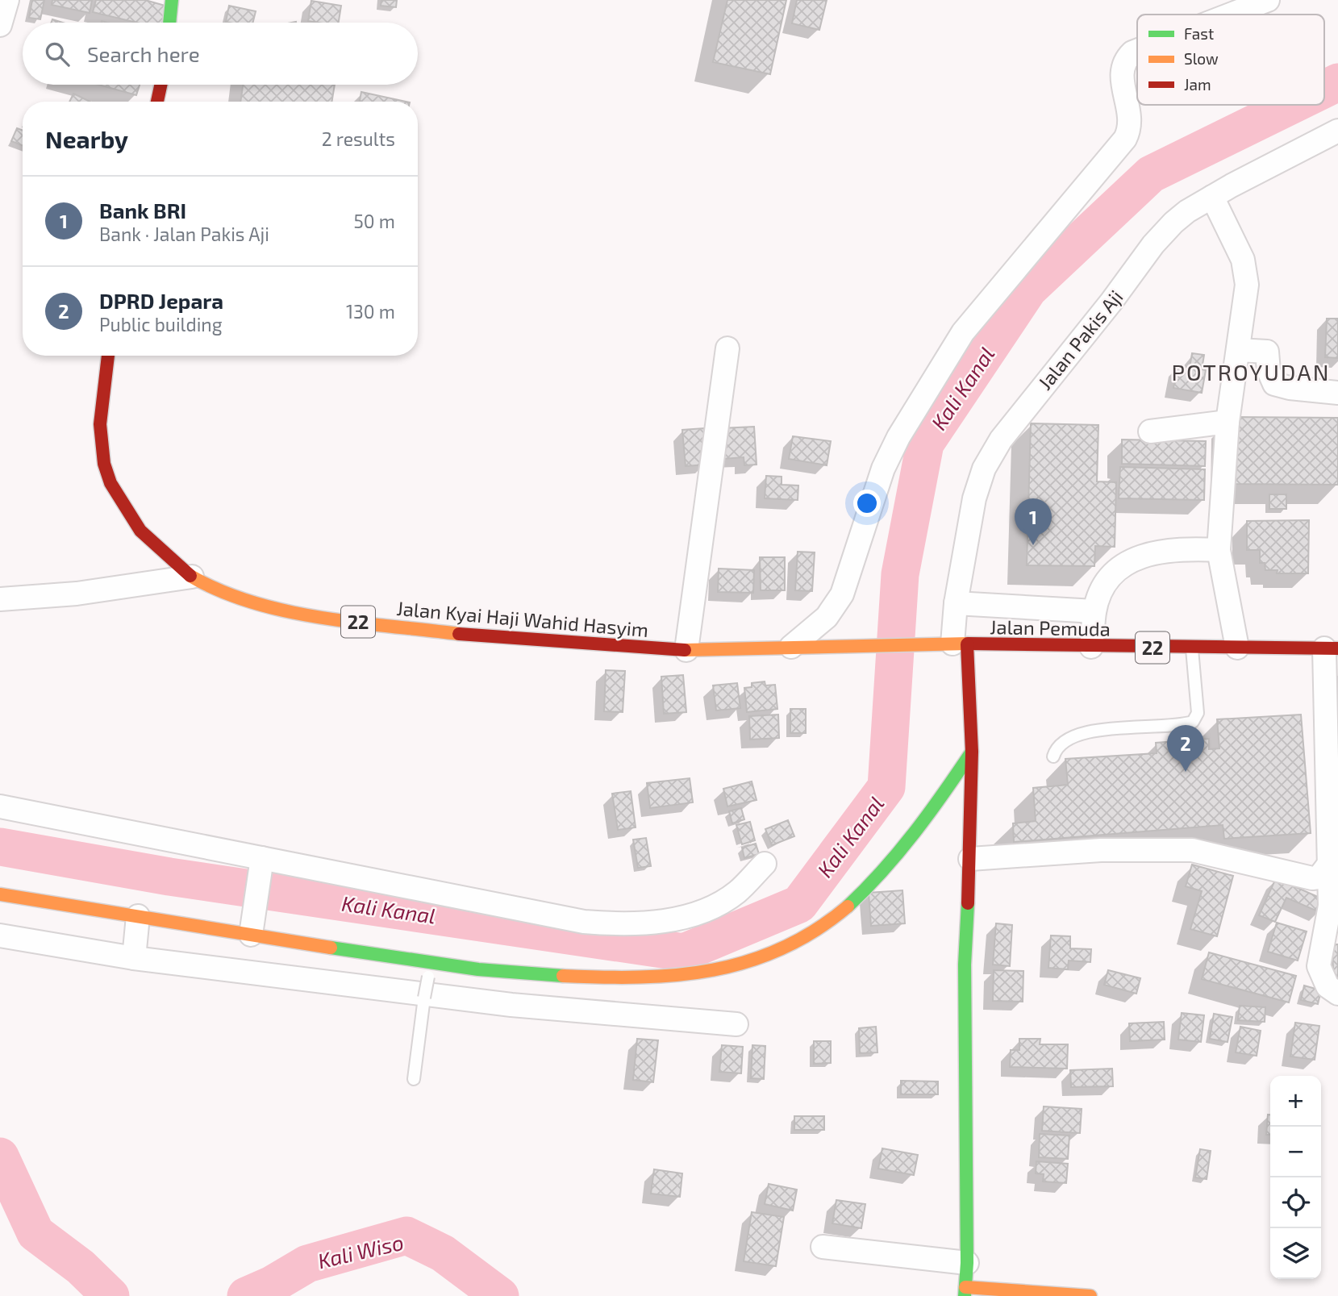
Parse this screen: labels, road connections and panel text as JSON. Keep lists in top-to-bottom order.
{
  "streets": {
    "main road": ["Jalan Kyai Haji Wahid Hasyim", "22", "Jalan Pemuda"],
    "street": ["Jalan Pakis Aji"]
  },
  "crossings": [
    ["Jalan Pakis Aji", "Jalan Kyai Haji Wahid Hasyim"],
    ["Jalan Pakis Aji", "Jalan Pemuda"],
    ["Jalan Kyai Haji Wahid Hasyim", "Jalan Pemuda"]
  ],
  "districts": ["POTROYUDAN"],
  "water": ["Kali Kanal", "Kali Wiso"],
  "legend": ["Fast", "Slow", "Jam"],
  "page": {
    "search": "Search here",
    "heading": ["Nearby", "2 results"],
    "list": [
      {
        "mark": "1",
        "name": "Bank BRI",
        "note": "Bank · Jalan Pakis Aji",
        "value": "50 m"
      },
      {
        "mark": "2",
        "name": "DPRD Jepara",
        "note": "Public building",
        "value": "130 m"
      }
    ],
    "pins": ["1", "2"],
    "map_buttons": ["+", "−"]
  }
}
